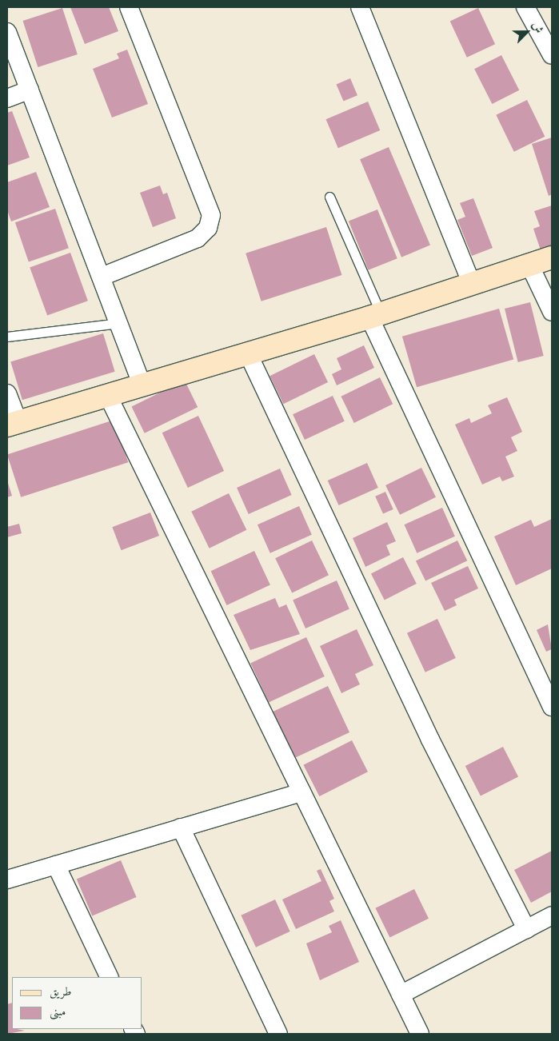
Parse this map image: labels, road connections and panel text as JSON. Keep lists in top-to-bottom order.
{
  "legend": ["طريق", "مبنى"],
  "north": "top right"
}
